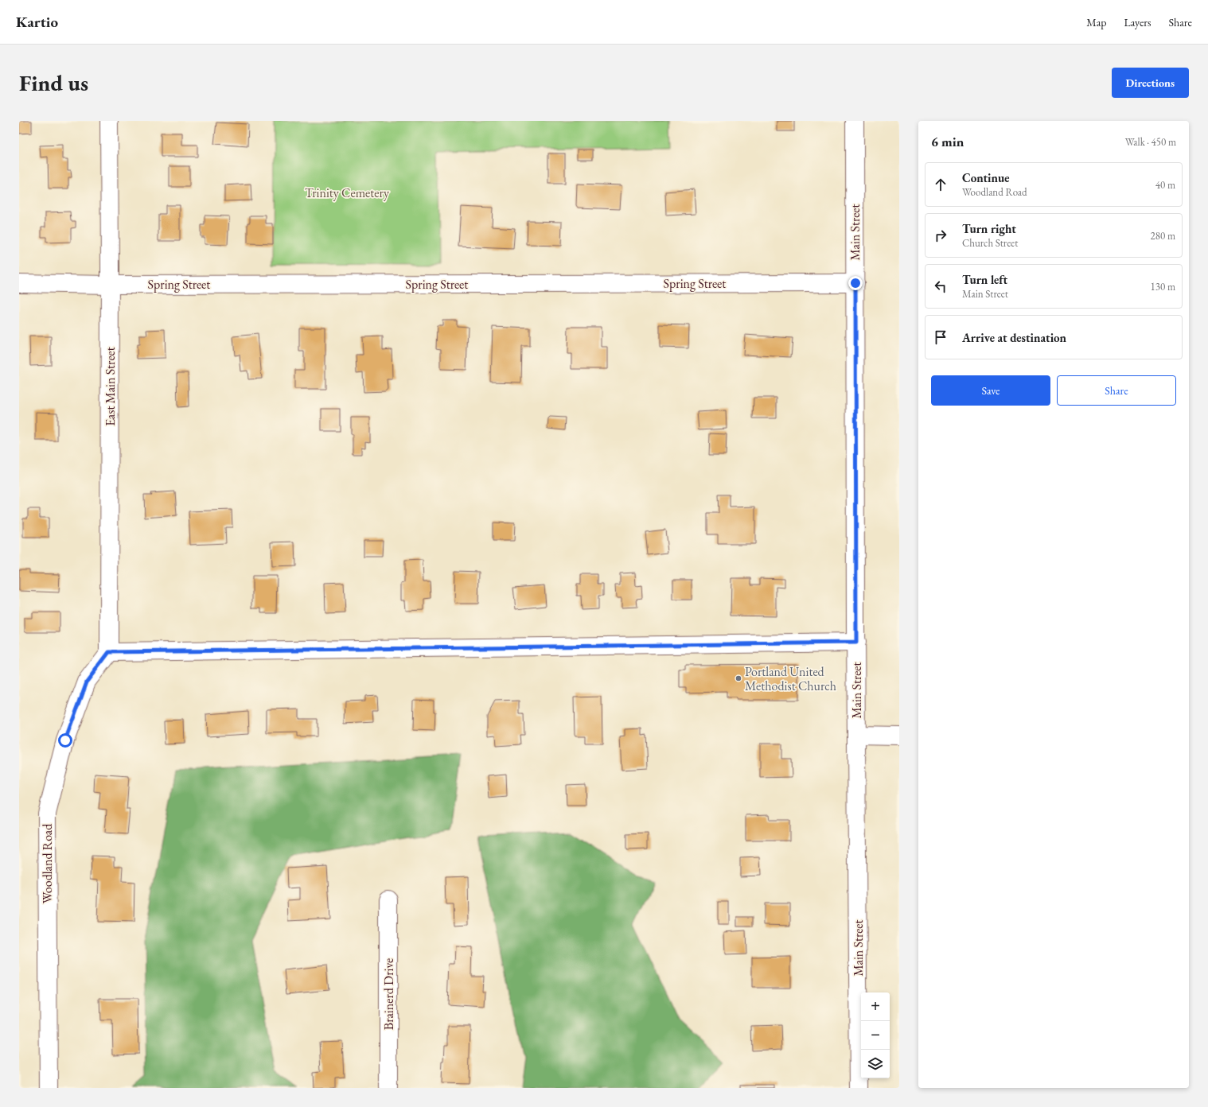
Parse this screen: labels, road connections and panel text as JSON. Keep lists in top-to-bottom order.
{
  "streets": {
    "street": [
      "Main Street",
      "Spring Street",
      "East Main Street",
      "Woodland Road",
      "Brainerd Drive"
    ]
  },
  "crossings": [
    ["Main Street", "Spring Street"],
    ["Spring Street", "East Main Street"],
    ["East Main Street", "Woodland Road"]
  ],
  "parks": ["Trinity Cemetery"],
  "places": ["Portland United Methodist Church"],
  "page": {
    "header": "Kartio",
    "nav": ["Map", "Layers", "Share"],
    "buttons": [
      "Directions",
      ["Save", "Share"]
    ],
    "title": "Find us",
    "heading": ["6 min", "Walk · 450 m"],
    "list": [
      ["Continue", "Woodland Road", "40 m"],
      ["Turn right", "Church Street", "280 m"],
      ["Turn left", "Main Street", "130 m"],
      "Arrive at destination"
    ],
    "map_buttons": ["+", "−"]
  }
}
